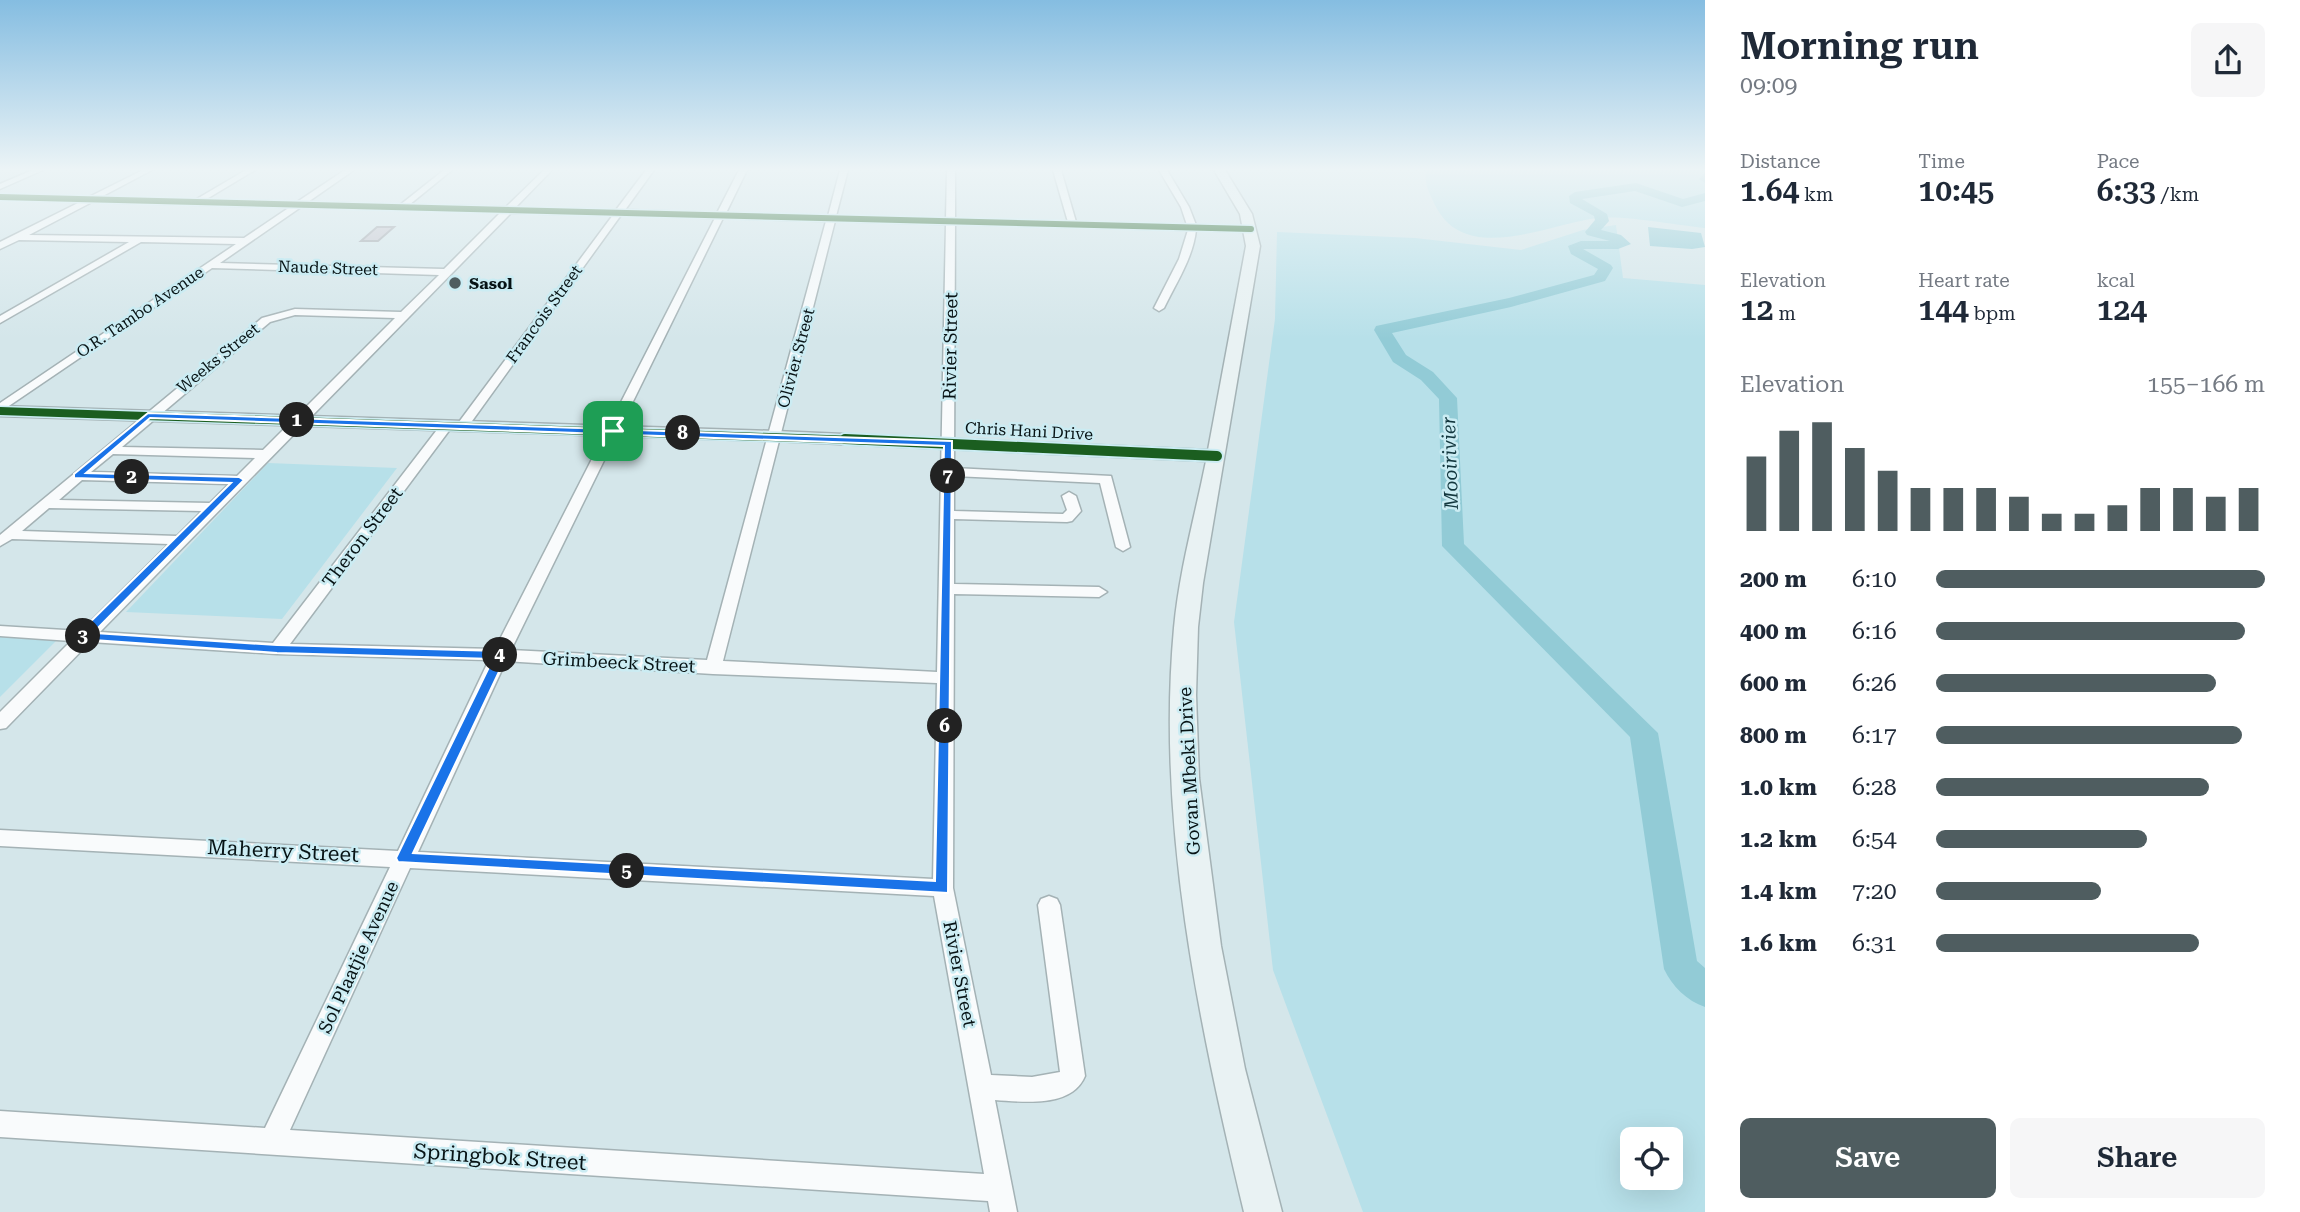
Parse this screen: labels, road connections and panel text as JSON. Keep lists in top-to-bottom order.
{
  "streets": {
    "main road": ["Chris Hani Drive", "Govan Mbeki Drive"],
    "street": [
      "Naude Street",
      "O.R. Tambo Avenue",
      "Francois Street",
      "Rivier Street",
      "Weeks Street",
      "Olivier Street",
      "Theron Street",
      "Grimbeeck Street",
      "Maherry Street",
      "Sol Plaatjie Avenue",
      "Springbok Street"
    ]
  },
  "crossings": [
    ["Naude Street", "O.R. Tambo Avenue"],
    ["O.R. Tambo Avenue", "Chris Hani Drive"],
    ["Francois Street", "Chris Hani Drive"],
    ["Francois Street", "Theron Street"],
    ["Rivier Street", "Chris Hani Drive"],
    ["Rivier Street", "Grimbeeck Street"],
    ["Rivier Street", "Maherry Street"],
    ["Rivier Street", "Springbok Street"],
    ["Weeks Street", "Chris Hani Drive"],
    ["Olivier Street", "Chris Hani Drive"],
    ["Olivier Street", "Grimbeeck Street"],
    ["Chris Hani Drive", "Theron Street"],
    ["Chris Hani Drive", "Govan Mbeki Drive"],
    ["Chris Hani Drive", "Sol Plaatjie Avenue"],
    ["Theron Street", "Grimbeeck Street"],
    ["Grimbeeck Street", "Sol Plaatjie Avenue"],
    ["Maherry Street", "Sol Plaatjie Avenue"],
    ["Sol Plaatjie Avenue", "Springbok Street"]
  ],
  "water": ["Mooirivier"],
  "places": ["Sasol"],
  "page": {
    "heading": ["Morning run", "09:09"],
    "stats": [
      ["Distance", "1.64 km"],
      ["Time", "10:45"],
      ["Pace", "6:33 /km"],
      ["Elevation", "12 m"],
      ["Heart rate", "144 bpm"],
      ["kcal", "124"]
    ],
    "chart": ["Elevation", "155–166 m"],
    "pins": [
      "1",
      "8",
      "7",
      "2",
      "3",
      "4",
      "6",
      "5"
    ],
    "list": [
      {
        "name": "200 m",
        "note": "6:10"
      },
      {
        "name": "400 m",
        "note": "6:16"
      },
      {
        "name": "600 m",
        "note": "6:26"
      },
      {
        "name": "800 m",
        "note": "6:17"
      },
      {
        "name": "1.0 km",
        "note": "6:28"
      },
      {
        "name": "1.2 km",
        "note": "6:54"
      },
      {
        "name": "1.4 km",
        "note": "7:20"
      },
      {
        "name": "1.6 km",
        "note": "6:31"
      }
    ],
    "buttons": ["Save", "Share"]
  }
}
